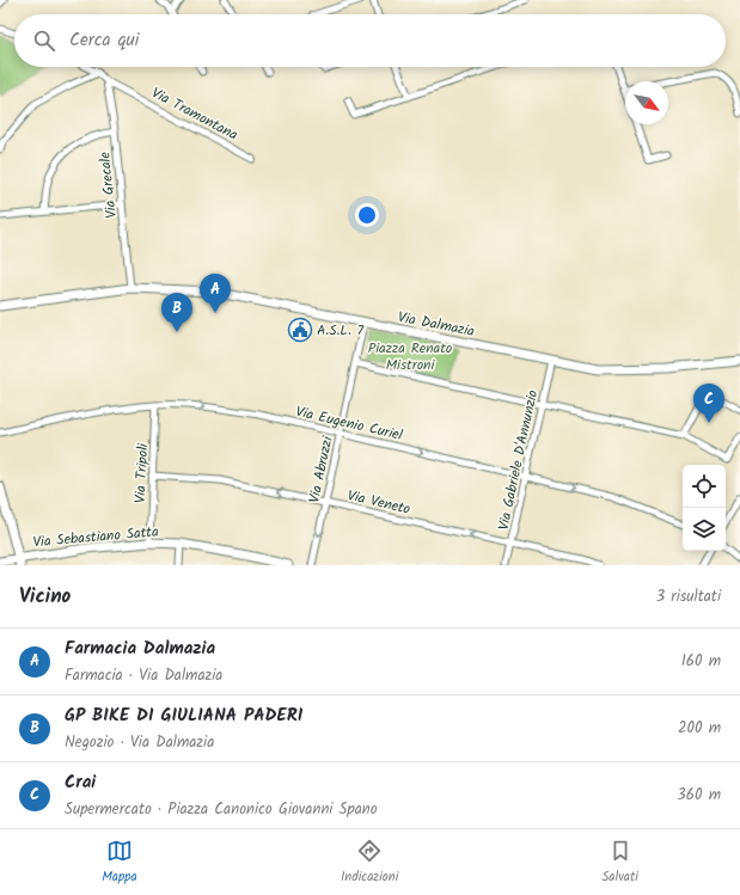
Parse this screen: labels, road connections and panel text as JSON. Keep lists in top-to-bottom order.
{
  "streets": {
    "street": [
      "Via Tramontana",
      "Via Grecale",
      "Via Dalmazia",
      "Via Eugenio Curiel",
      "Via Gabriele D'Annunzio",
      "Via Abruzzi",
      "Via Tripoli",
      "Via Veneto",
      "Via Sebastiano Satta"
    ]
  },
  "crossings": [
    ["Via Tramontana", "Via Grecale"],
    ["Via Grecale", "Via Dalmazia"],
    ["Via Dalmazia", "Via Gabriele D'Annunzio"],
    ["Via Dalmazia", "Via Abruzzi"],
    ["Via Eugenio Curiel", "Via Gabriele D'Annunzio"],
    ["Via Eugenio Curiel", "Via Abruzzi"],
    ["Via Eugenio Curiel", "Via Tripoli"],
    ["Via Gabriele D'Annunzio", "Via Veneto"],
    ["Via Abruzzi", "Via Veneto"],
    ["Via Tripoli", "Via Veneto"],
    ["Via Tripoli", "Via Sebastiano Satta"]
  ],
  "one_way": ["Via Eugenio Curiel", "Via Veneto"],
  "parks": ["Piazza Renato Mistroni"],
  "places": {
    "public building": ["A.S.L. 7"]
  },
  "north": "bottom right",
  "page": {
    "search": "Cerca qui",
    "pins": ["A", "B", "C"],
    "heading": ["Vicino", "3 risultati"],
    "list": [
      {
        "mark": "A",
        "name": "Farmacia Dalmazia",
        "note": "Farmacia · Via Dalmazia",
        "value": "160 m"
      },
      {
        "mark": "B",
        "name": "GP BIKE DI GIULIANA PADERI",
        "note": "Negozio · Via Dalmazia",
        "value": "200 m"
      },
      {
        "mark": "C",
        "name": "Crai",
        "note": "Supermercato · Piazza Canonico Giovanni Spano",
        "value": "360 m"
      }
    ],
    "nav": ["Mappa", "Indicazioni", "Salvati"]
  }
}
